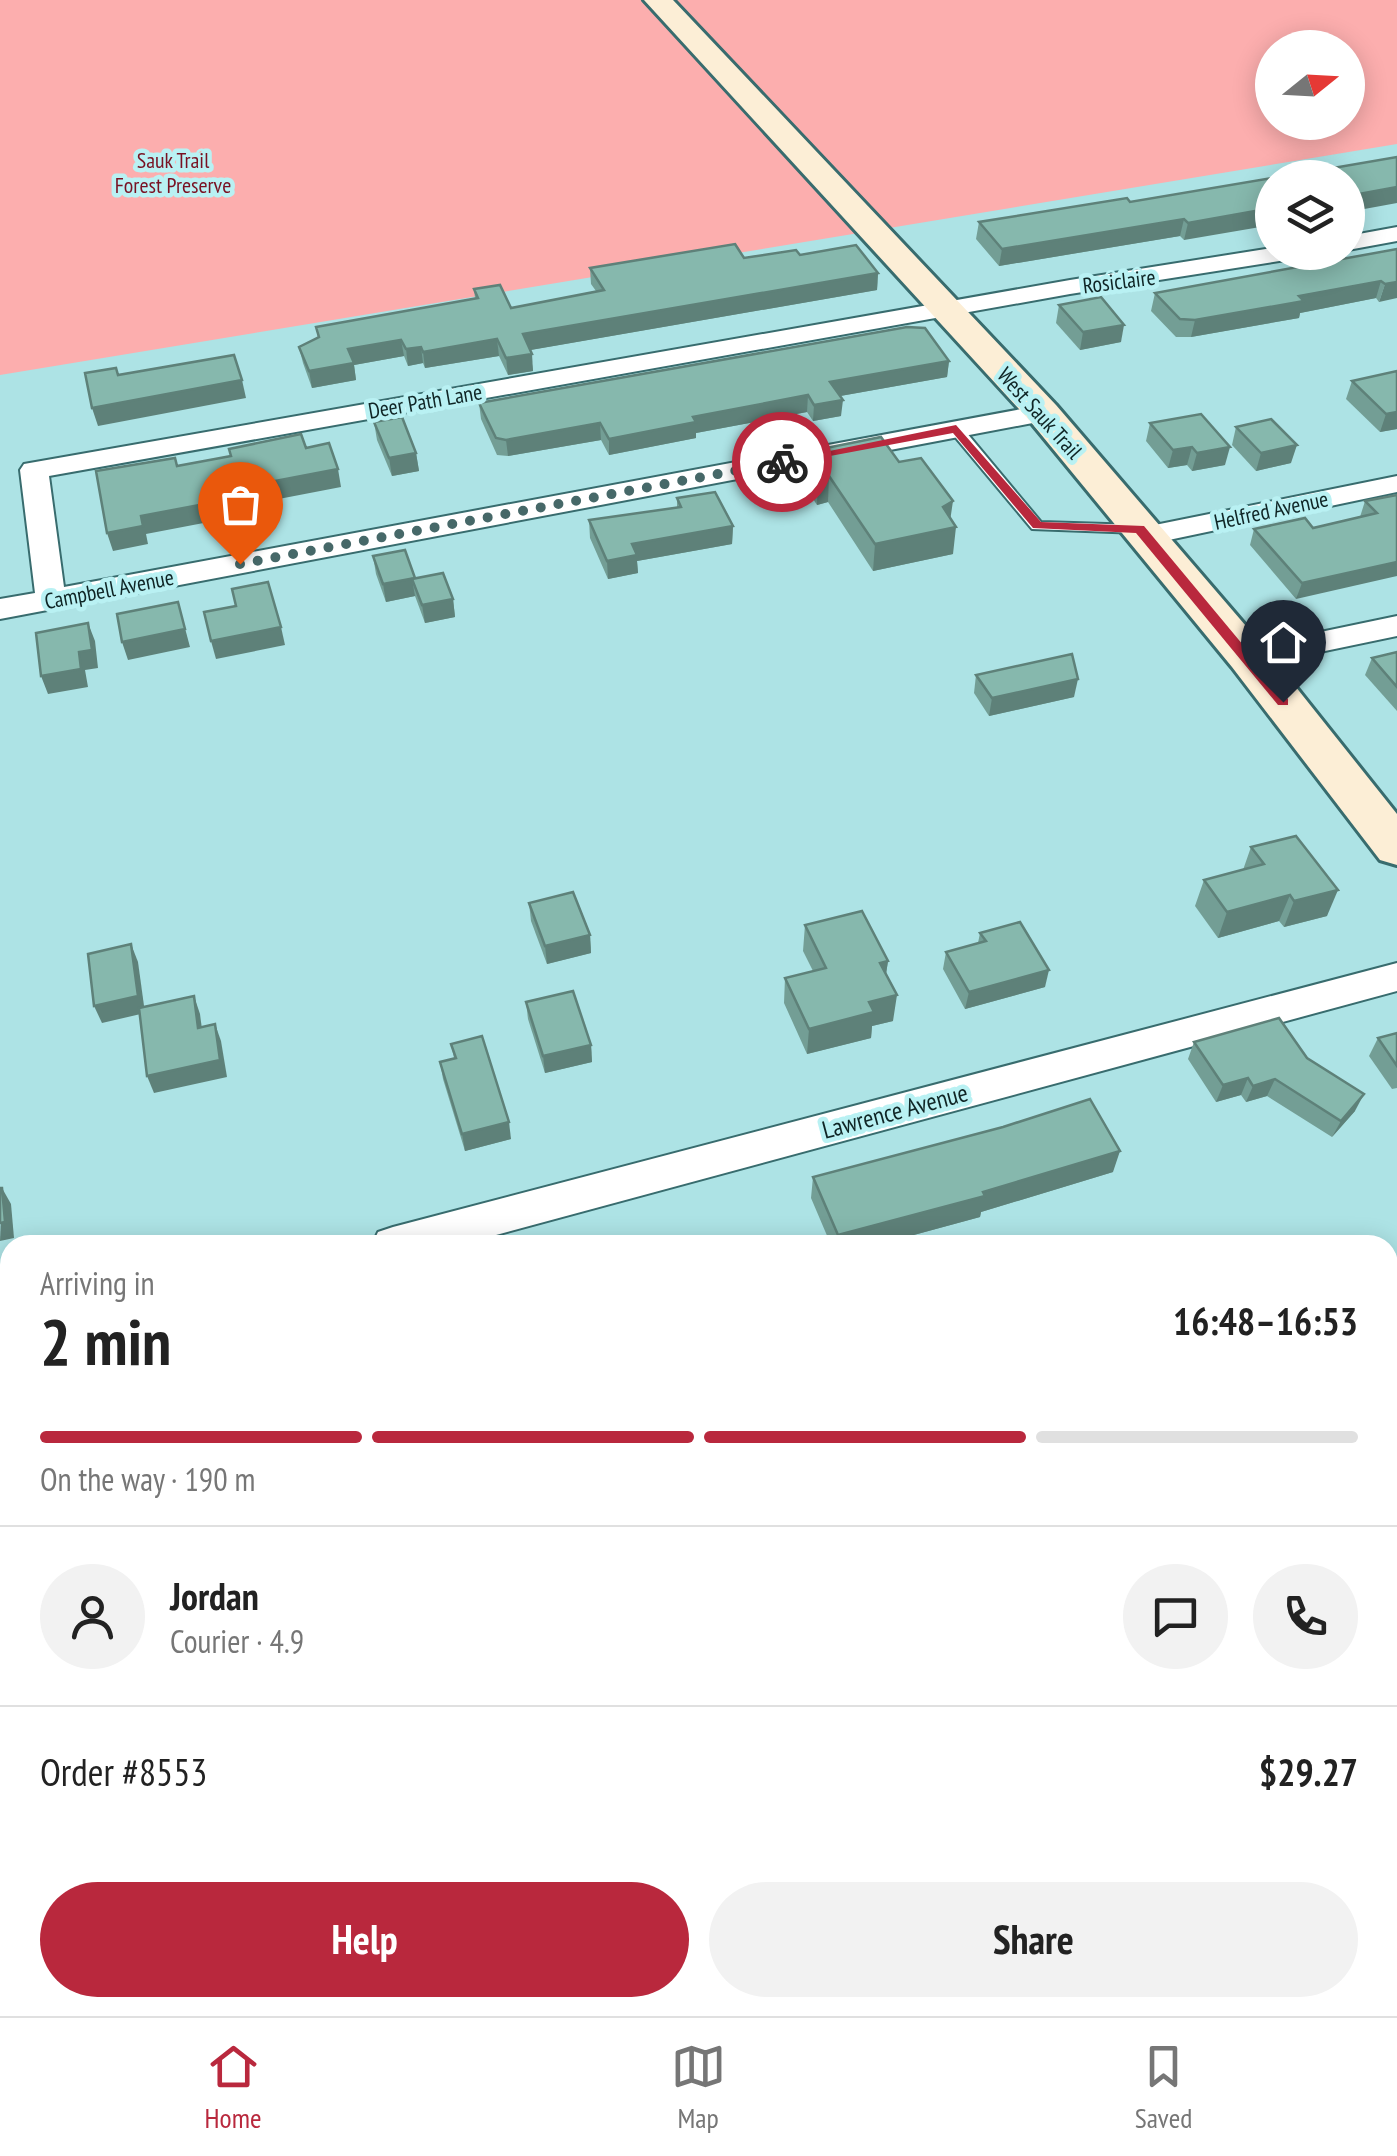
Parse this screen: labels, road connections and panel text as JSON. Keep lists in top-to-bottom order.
{
  "streets": {
    "main road": ["West Sauk Trail"],
    "street": [
      "Rosiclaire",
      "Deer Path Lane",
      "Helfred Avenue",
      "Campbell Avenue",
      "Lawrence Avenue"
    ]
  },
  "crossings": [
    ["Rosiclaire", "Deer Path Lane"],
    ["Rosiclaire", "West Sauk Trail"],
    ["Deer Path Lane", "West Sauk Trail"],
    ["Deer Path Lane", "Campbell Avenue"],
    ["West Sauk Trail", "Helfred Avenue"],
    ["West Sauk Trail", "Campbell Avenue"]
  ],
  "parks": ["Sauk Trail Forest Preserve"],
  "north": "right",
  "page": {
    "heading": ["2 min", "Arriving in", "16:48–16:53"],
    "panel": [
      "Jordan",
      "Courier · 4.9",
      "Order #8553",
      "$29.27"
    ],
    "bar": "On the way · 190 m",
    "buttons": ["Help", "Share"],
    "tabs": ["Home", "Map", "Saved"]
  }
}
